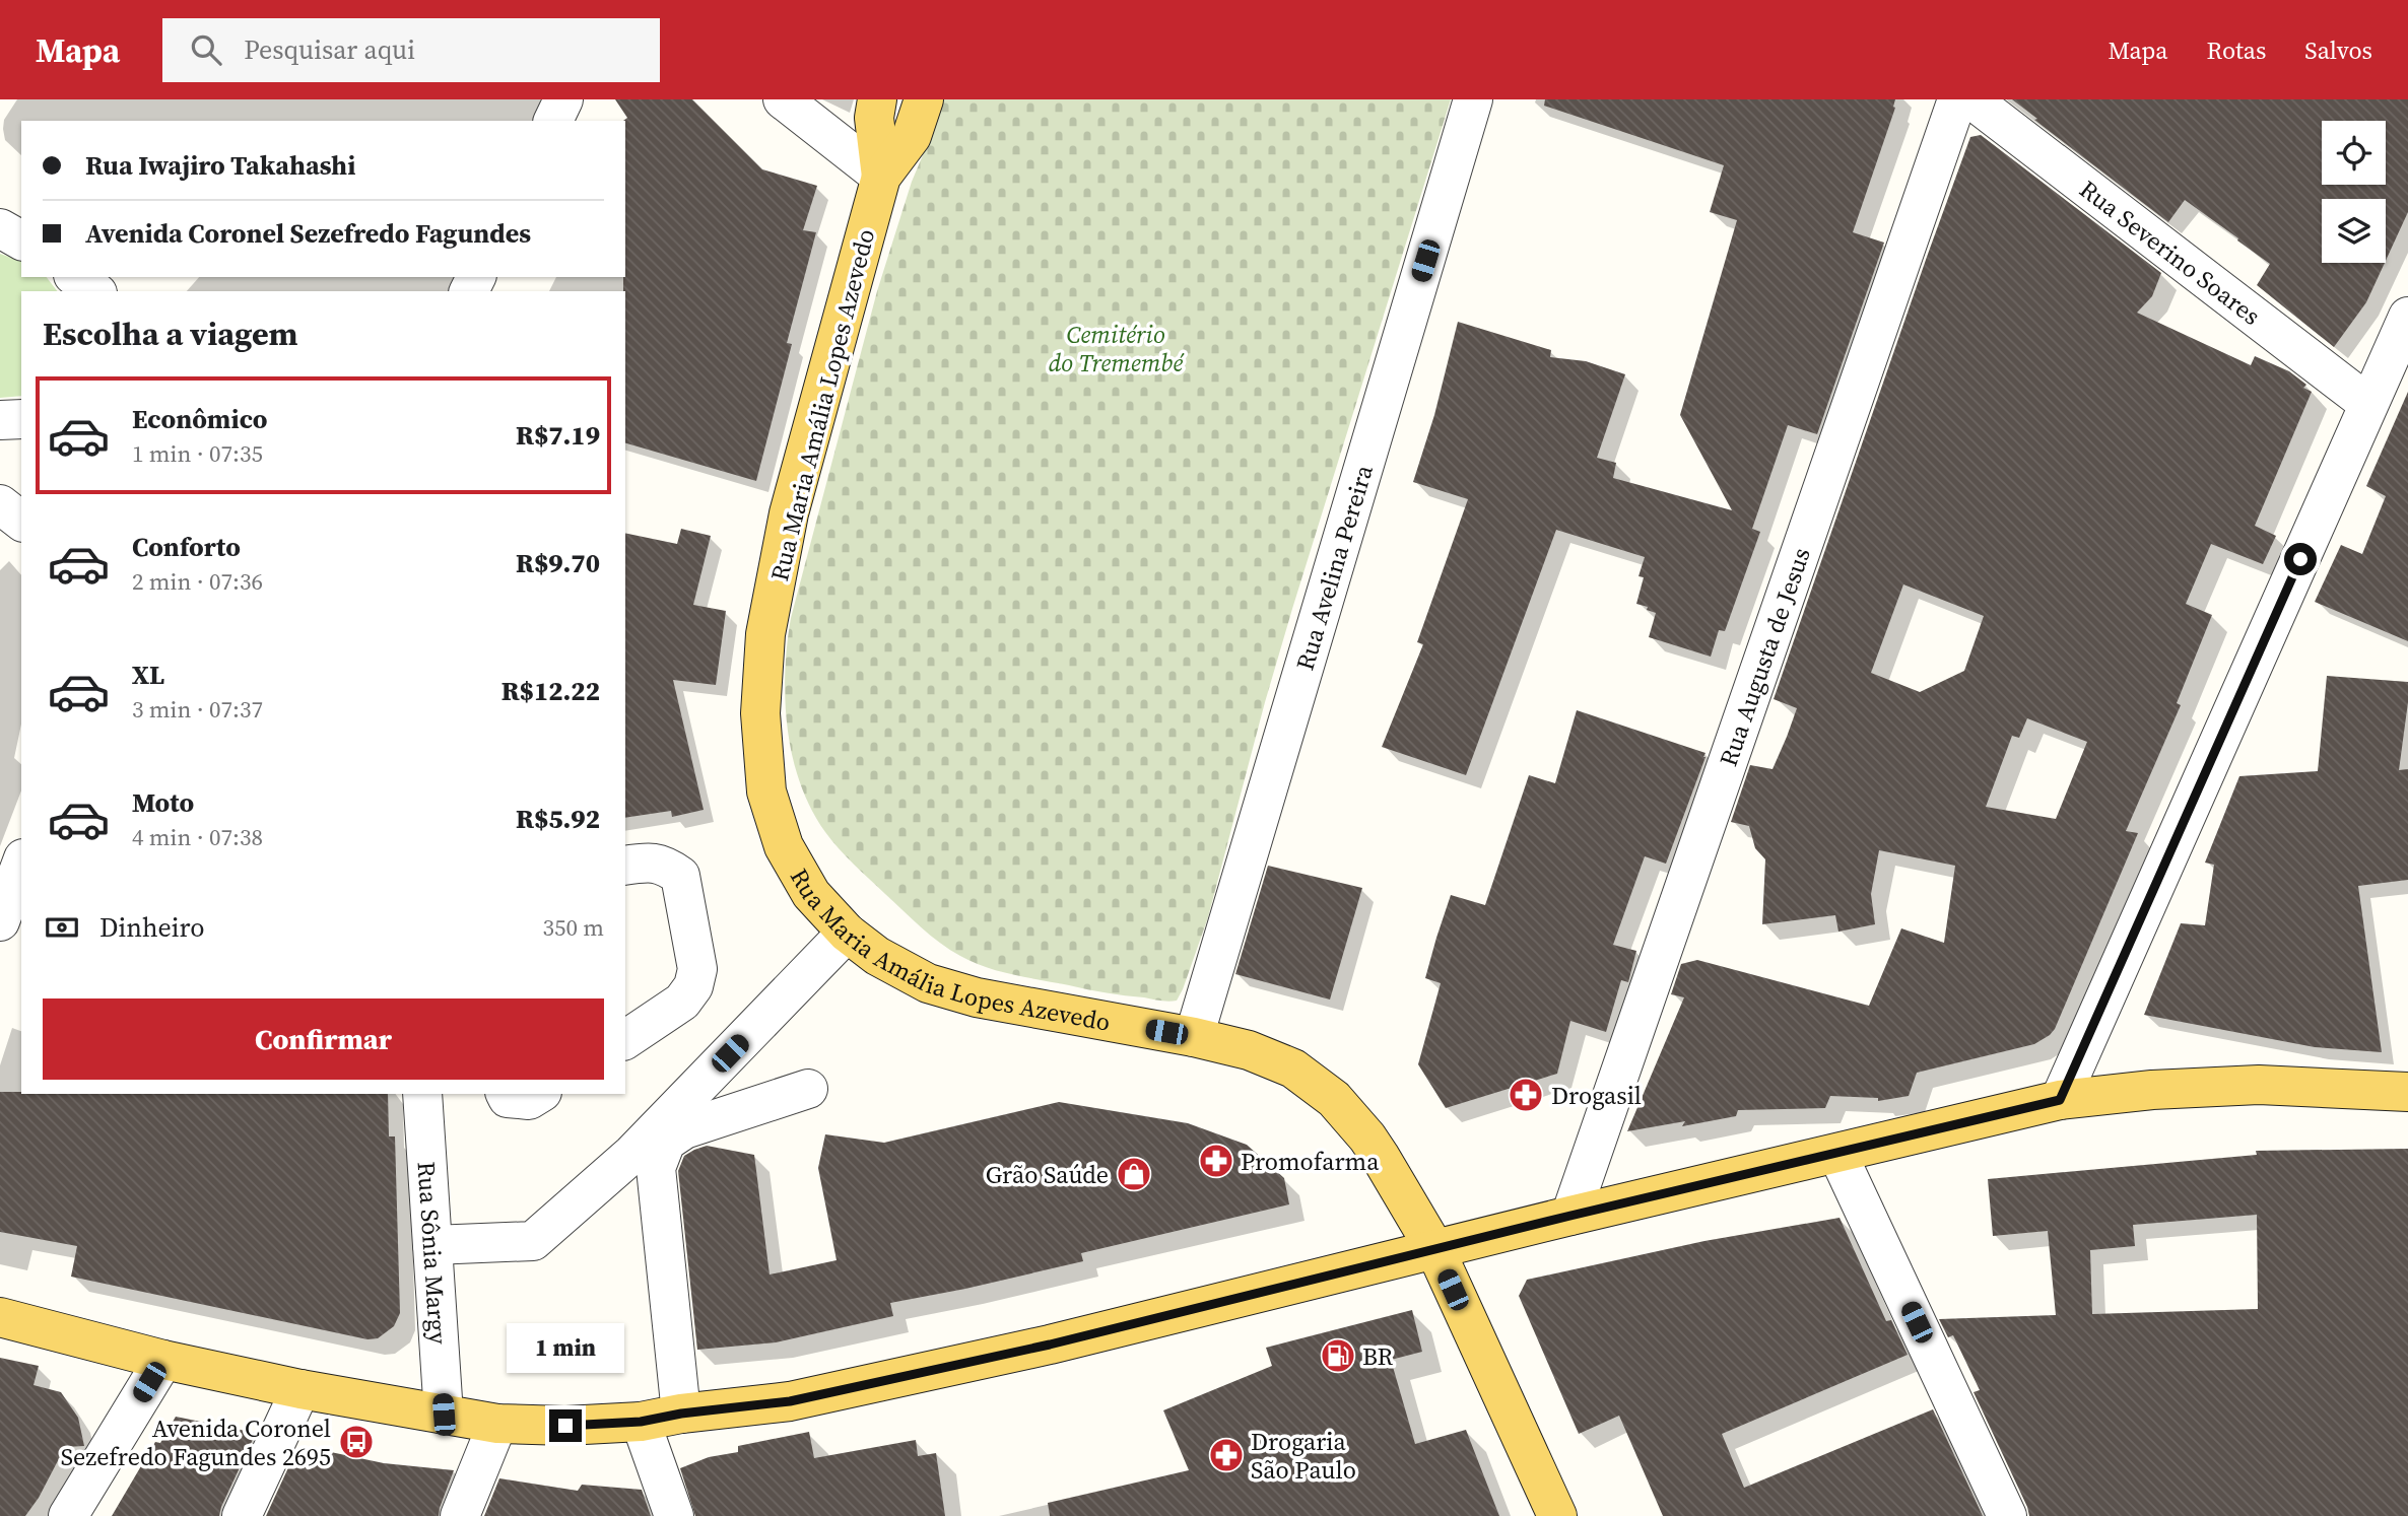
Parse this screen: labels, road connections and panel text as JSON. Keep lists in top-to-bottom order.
{
  "streets": {
    "main road": ["Rua Maria Amália Lopes Azevedo"],
    "street": [
      "Rua Severino Soares",
      "Rua Avelina Pereira",
      "Rua Augusta de Jesus",
      "Rua Sônia Margy"
    ]
  },
  "crossings": [
    ["Rua Maria Amália Lopes Azevedo", "Rua Avelina Pereira"]
  ],
  "parks": ["Cemitério do Tremembé"],
  "places": {
    "pharmacy": ["Drogasil", "Promofarma", "Drogaria São Paulo"],
    "shop": ["Grão Saúde"],
    "fuel station": ["BR"],
    "bus stop": ["Avenida Coronel Sezefredo Fagundes 2695"]
  },
  "page": {
    "header": "Mapa",
    "search": "Pesquisar aqui",
    "nav": ["Mapa", "Rotas", "Salvos"],
    "banner": ["Rua Iwajiro Takahashi", "Avenida Coronel Sezefredo Fagundes"],
    "heading": "Escolha a viagem",
    "list": [
      {
        "name": "Econômico",
        "note": "1 min · 07:35",
        "value": "R$7.19"
      },
      {
        "name": "Conforto",
        "note": "2 min · 07:36",
        "value": "R$9.70"
      },
      {
        "name": "XL",
        "note": "3 min · 07:37",
        "value": "R$12.22"
      },
      {
        "name": "Moto",
        "note": "4 min · 07:38",
        "value": "R$5.92"
      }
    ],
    "pay": ["Dinheiro", "350 m"],
    "buttons": "Confirmar",
    "bubble": "1 min"
  }
}
